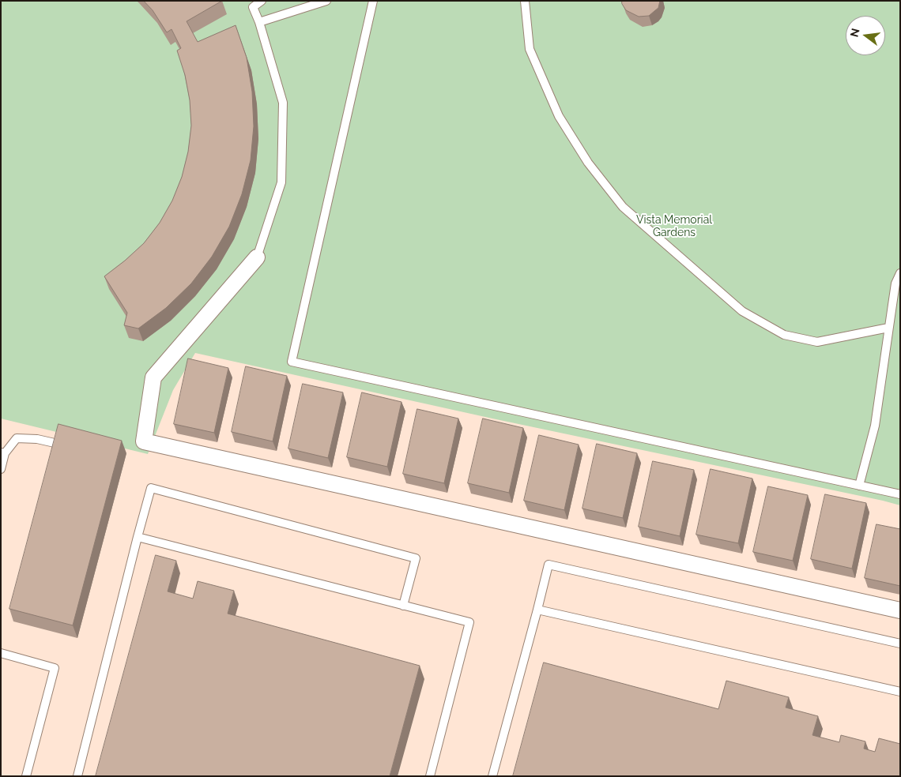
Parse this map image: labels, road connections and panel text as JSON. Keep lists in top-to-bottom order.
{
  "parks": ["Vista Memorial Gardens"],
  "north": "left"
}
